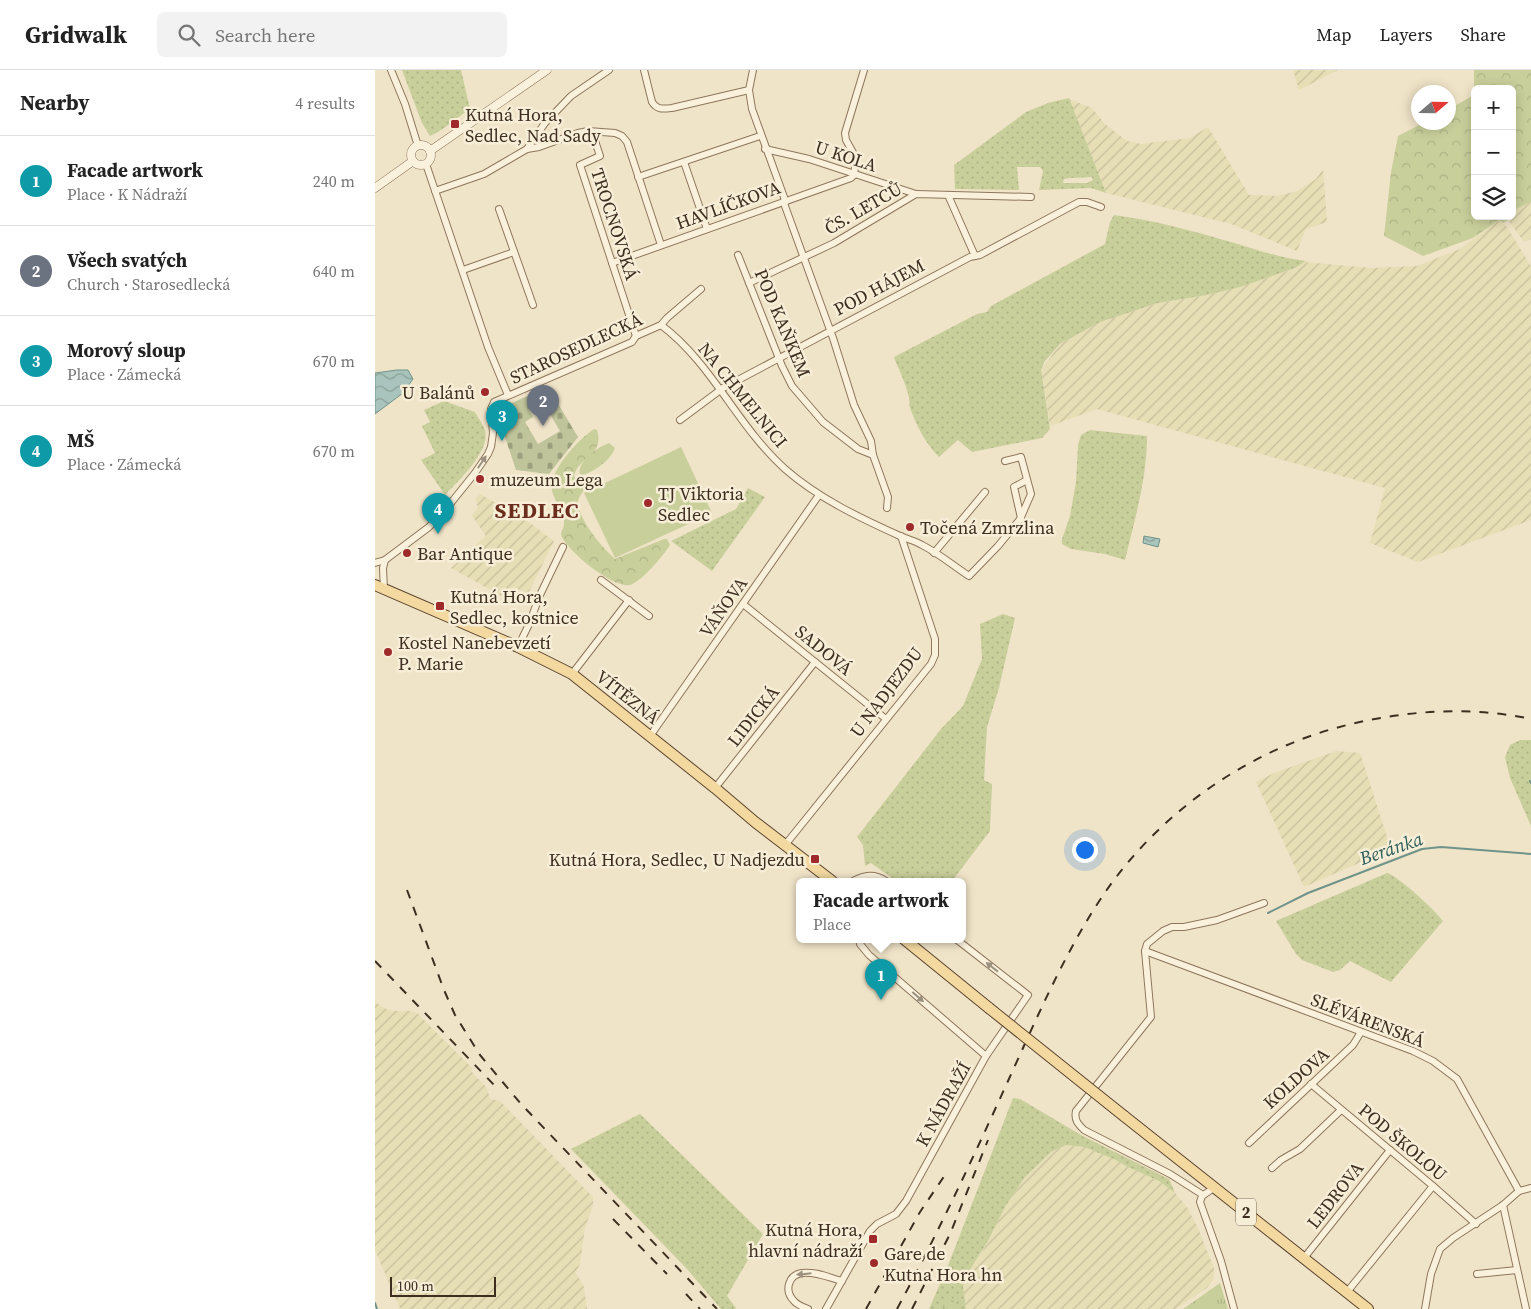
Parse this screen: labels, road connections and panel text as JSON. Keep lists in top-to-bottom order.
{
  "streets": {
    "main road": ["VÍTĚZNÁ", "2"],
    "street": [
      "U KOLA",
      "HAVLÍČKOVA",
      "ČS. LETCŮ",
      "TROCNOVSKÁ",
      "POD HÁJEM",
      "POD KAŇKEM",
      "STAROSEDLECKÁ",
      "NA CHMELNICI",
      "VÁŇOVA",
      "SADOVÁ",
      "U NADJEZDU",
      "LIDICKÁ",
      "SLÉVÁRENSKÁ",
      "KOLDOVA",
      "K NÁDRAŽÍ",
      "POD ŠKOLOU",
      "LEDROVA"
    ]
  },
  "crossings": [
    ["U KOLA", "HAVLÍČKOVA"],
    ["U KOLA", "ČS. LETCŮ"],
    ["HAVLÍČKOVA", "TROCNOVSKÁ"],
    ["ČS. LETCŮ", "POD KAŇKEM"],
    ["TROCNOVSKÁ", "STAROSEDLECKÁ"],
    ["POD HÁJEM", "POD KAŇKEM"],
    ["POD HÁJEM", "NA CHMELNICI"],
    ["STAROSEDLECKÁ", "NA CHMELNICI"],
    ["NA CHMELNICI", "VÁŇOVA"],
    ["NA CHMELNICI", "U NADJEZDU"],
    ["VÁŇOVA", "SADOVÁ"],
    ["VÁŇOVA", "VÍTĚZNÁ"],
    ["SADOVÁ", "U NADJEZDU"],
    ["SADOVÁ", "LIDICKÁ"],
    ["U NADJEZDU", "VÍTĚZNÁ"],
    ["VÍTĚZNÁ", "LIDICKÁ"],
    ["SLÉVÁRENSKÁ", "KOLDOVA"],
    ["KOLDOVA", "POD ŠKOLOU"],
    ["POD ŠKOLOU", "LEDROVA"],
    ["LEDROVA", "2"]
  ],
  "one_way": ["STAROSEDLECKÁ", "K NÁDRAŽÍ"],
  "districts": ["SEDLEC"],
  "water": ["Beránka"],
  "places": {
    "transit": [
      "Kutná Hora, Sedlec, Nad Sady",
      "Kutná Hora, Sedlec, kostnice",
      "Kutná Hora, Sedlec, U Nadjezdu",
      "Kutná Hora, hlavní nádraží"
    ],
    "other": [
      "U Balánů",
      "muzeum Lega",
      "TJ Viktoria Sedlec",
      "Točená Zmrzlina",
      "Bar Antique",
      "Kostel Nanebevzetí P. Marie",
      "Gare de Kutna Hora hn"
    ]
  },
  "scale_bar": "100 m",
  "north": "right",
  "page": {
    "header": "Gridwalk",
    "search": "Search here",
    "nav": ["Map", "Layers", "Share"],
    "heading": ["Nearby", "4 results"],
    "map_buttons": ["+", "−"],
    "list": [
      {
        "mark": "1",
        "name": "Facade artwork",
        "note": "Place · K Nádraží",
        "value": "240 m"
      },
      {
        "mark": "2",
        "name": "Všech svatých",
        "note": "Church · Starosedlecká",
        "value": "640 m"
      },
      {
        "mark": "3",
        "name": "Morový sloup",
        "note": "Place · Zámecká",
        "value": "670 m"
      },
      {
        "mark": "4",
        "name": "MŠ",
        "note": "Place · Zámecká",
        "value": "670 m"
      }
    ],
    "pins": [
      "2",
      "3",
      "4",
      "1"
    ],
    "popup": ["Facade artwork", "Place"],
    "scale": "100 m"
  }
}
